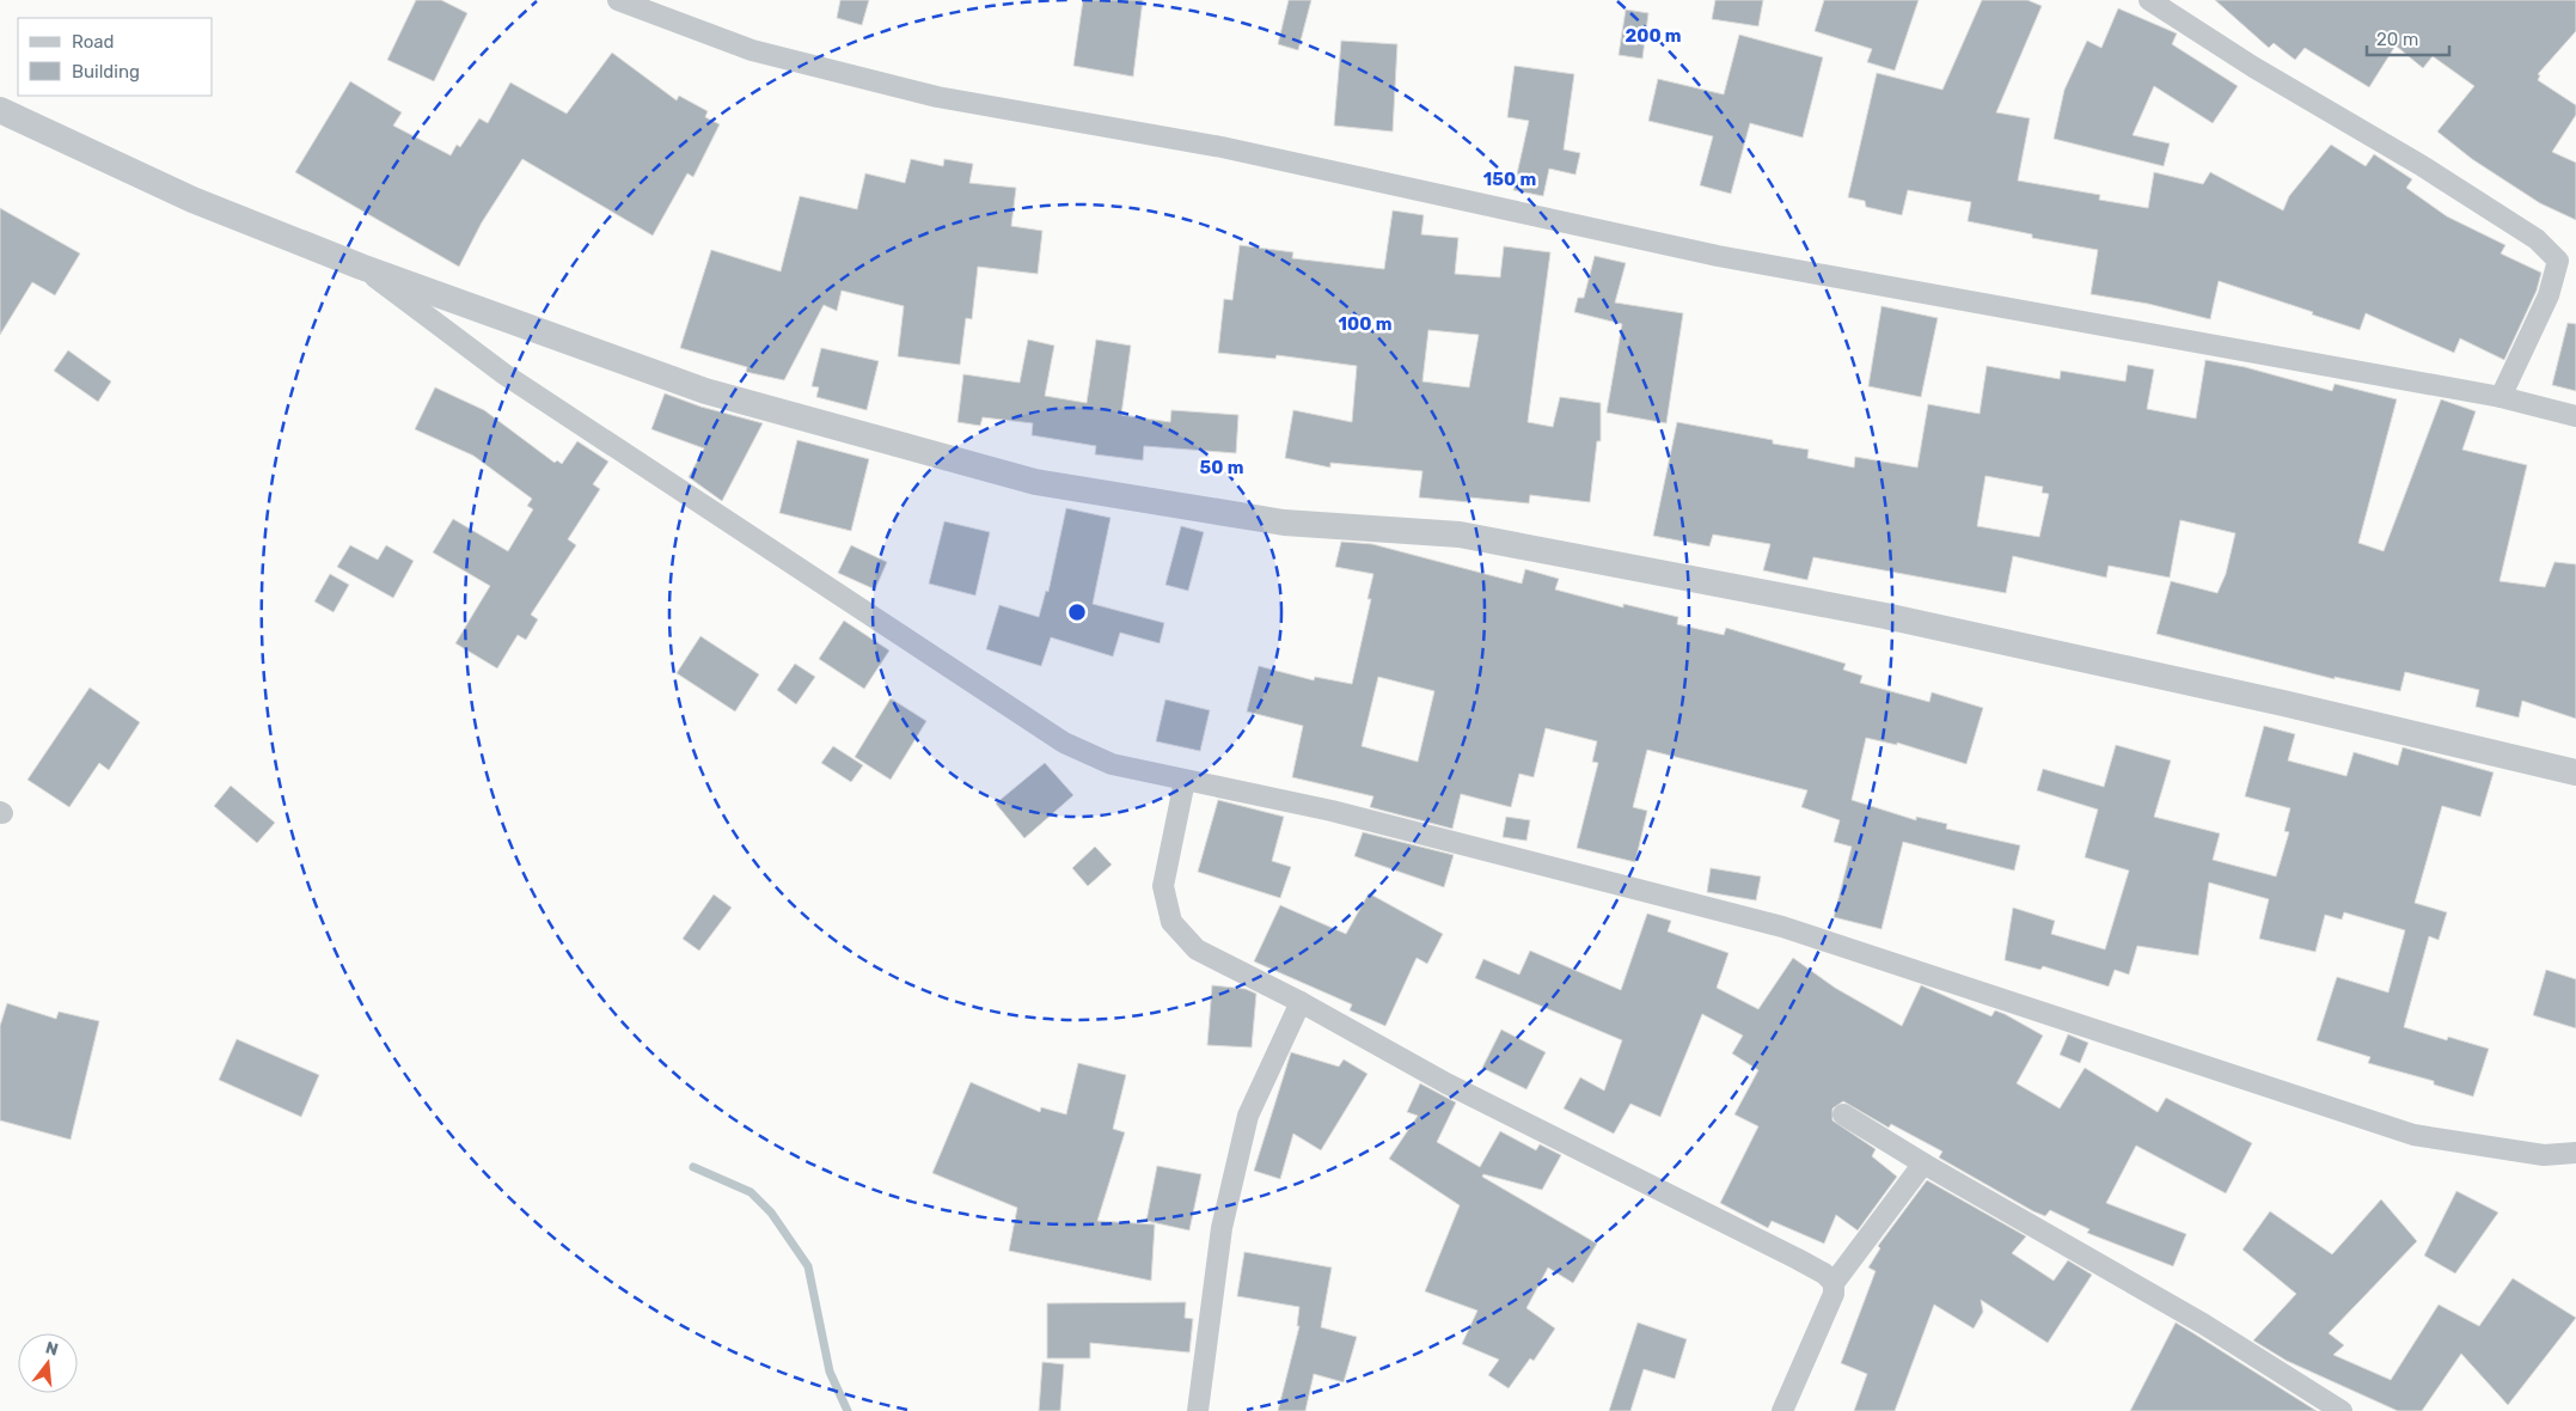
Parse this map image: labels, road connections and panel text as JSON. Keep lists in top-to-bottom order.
{
  "legend": ["Road", "Building"],
  "scale_bar": "20 m",
  "north": "top",
  "rings": [
    "200 m",
    "150 m",
    "100 m",
    "50 m"
  ]
}
